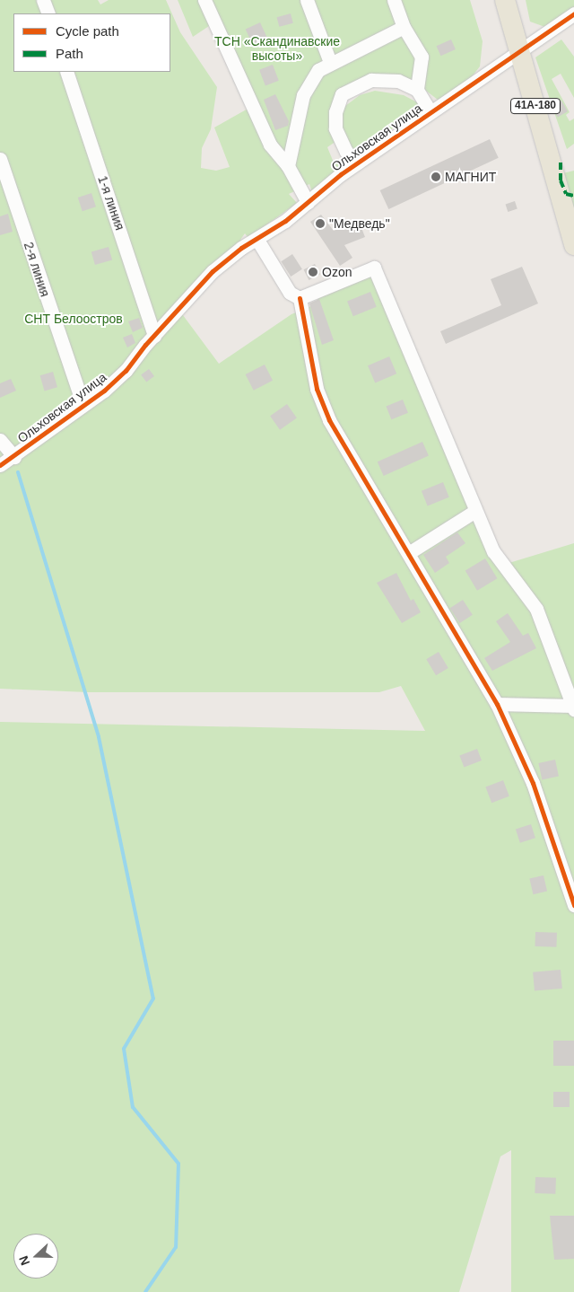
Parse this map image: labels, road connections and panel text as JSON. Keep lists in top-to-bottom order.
{
  "streets": {
    "main road": ["41А-180"],
    "street": ["Ольховская улица", "1-я линия", "2-я линия"]
  },
  "crossings": [
    ["41А-180", "Ольховская улица"],
    ["Ольховская улица", "1-я линия"],
    ["Ольховская улица", "2-я линия"]
  ],
  "parks": ["ТСН «Скандинавские высоты»", "СНТ Белоостров"],
  "places": ["МАГНИТ", "\"Медведь\"", "Ozon"],
  "legend": ["Cycle path", "Path"],
  "north": "left"
}
